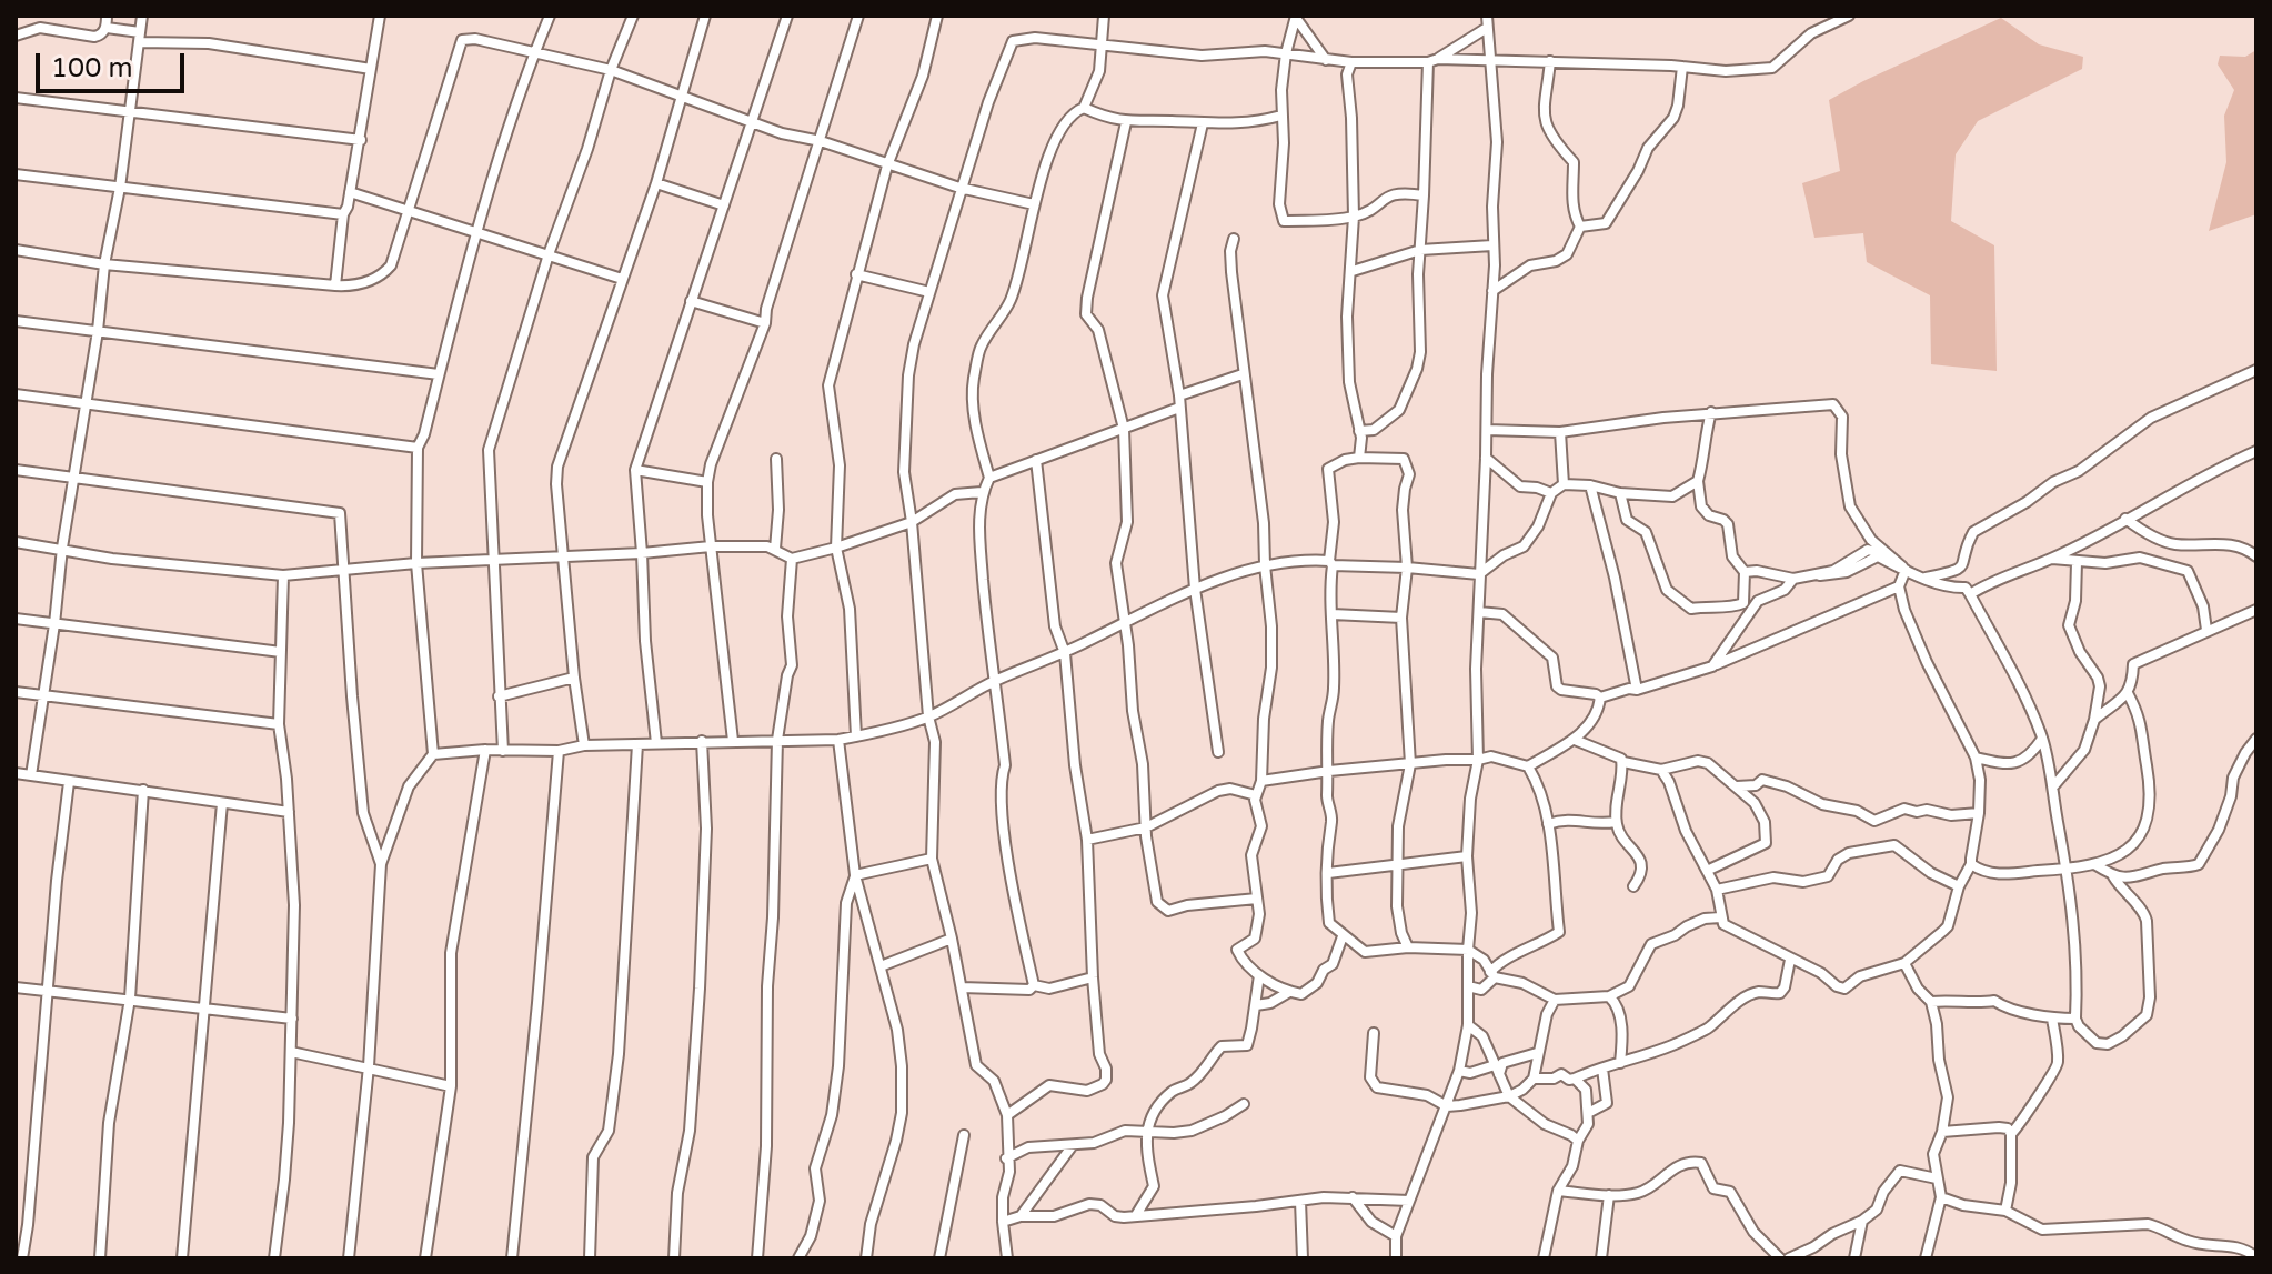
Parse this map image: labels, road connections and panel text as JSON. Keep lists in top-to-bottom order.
{
  "scale_bar": "100 m"
}
